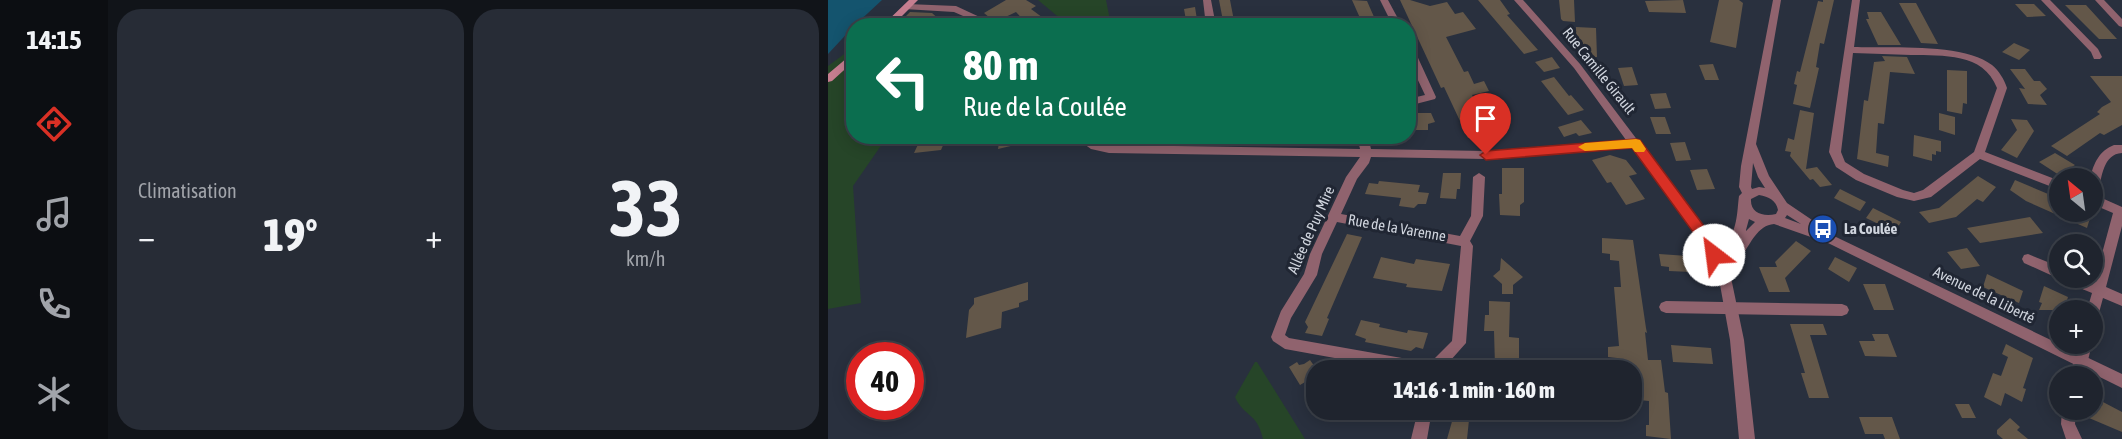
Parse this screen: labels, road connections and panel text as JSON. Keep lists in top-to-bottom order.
{
  "streets": {
    "street": [
      "Rue Camille Girault",
      "Rue de la Varenne",
      "Allée de Puy Mire",
      "Avenue de la Liberté"
    ]
  },
  "crossings": [
    ["Rue de la Varenne", "Allée de Puy Mire"]
  ],
  "places": {
    "bus stop": ["La Coulée"]
  },
  "north": "top left",
  "page": {
    "tabs": "14:15",
    "tile": [
      "Climatisation",
      ["33", "km/h"]
    ],
    "turn": ["80 m", "Rue de la Coulée"],
    "map_buttons": ["+", "−"],
    "heat": ["−", "19°", "+"],
    "limit": "40",
    "trip": "14:16 · 1 min · 160 m"
  }
}
